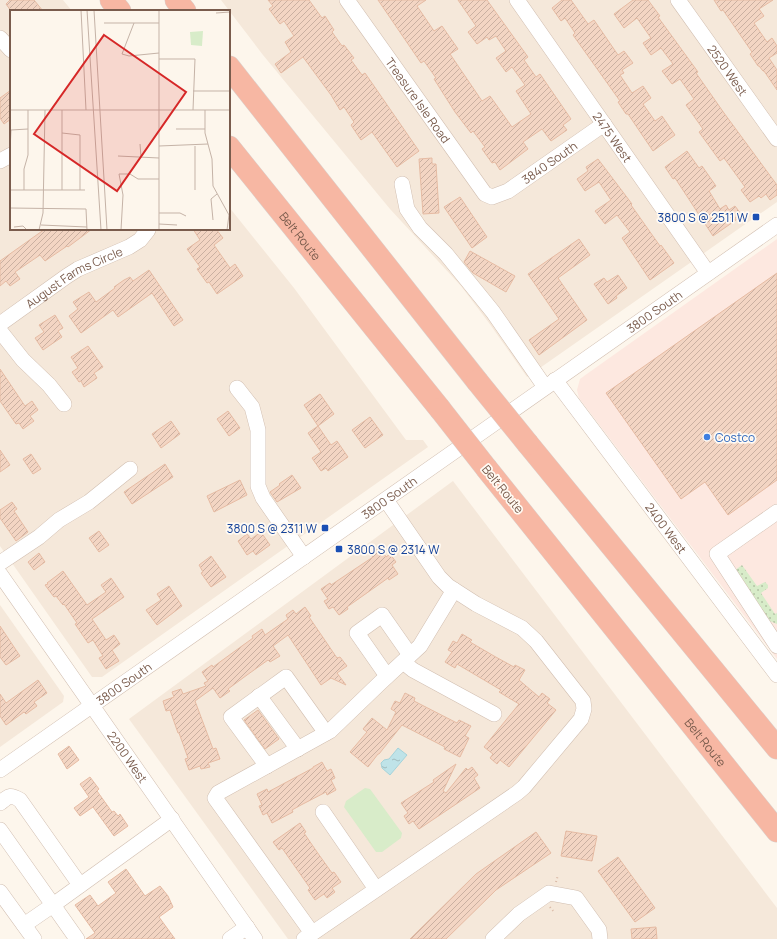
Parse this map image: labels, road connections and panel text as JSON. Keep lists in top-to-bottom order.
{
  "streets": {
    "highway": ["Belt Route"],
    "street": [
      "2520 West",
      "Treasure Isle Road",
      "2475 West",
      "3840 South",
      "August Farms Circle",
      "3800 South",
      "2400 West",
      "2200 West"
    ]
  },
  "crossings": [
    ["Treasure Isle Road", "3840 South"],
    ["2475 West", "3840 South"],
    ["2475 West", "3800 South"],
    ["3800 South", "2400 West"],
    ["3800 South", "2200 West"]
  ],
  "places": {
    "transit": ["3800 S @ 2511 W", "3800 S @ 2311 W", "3800 S @ 2314 W"],
    "other": ["Costco"]
  }
}
